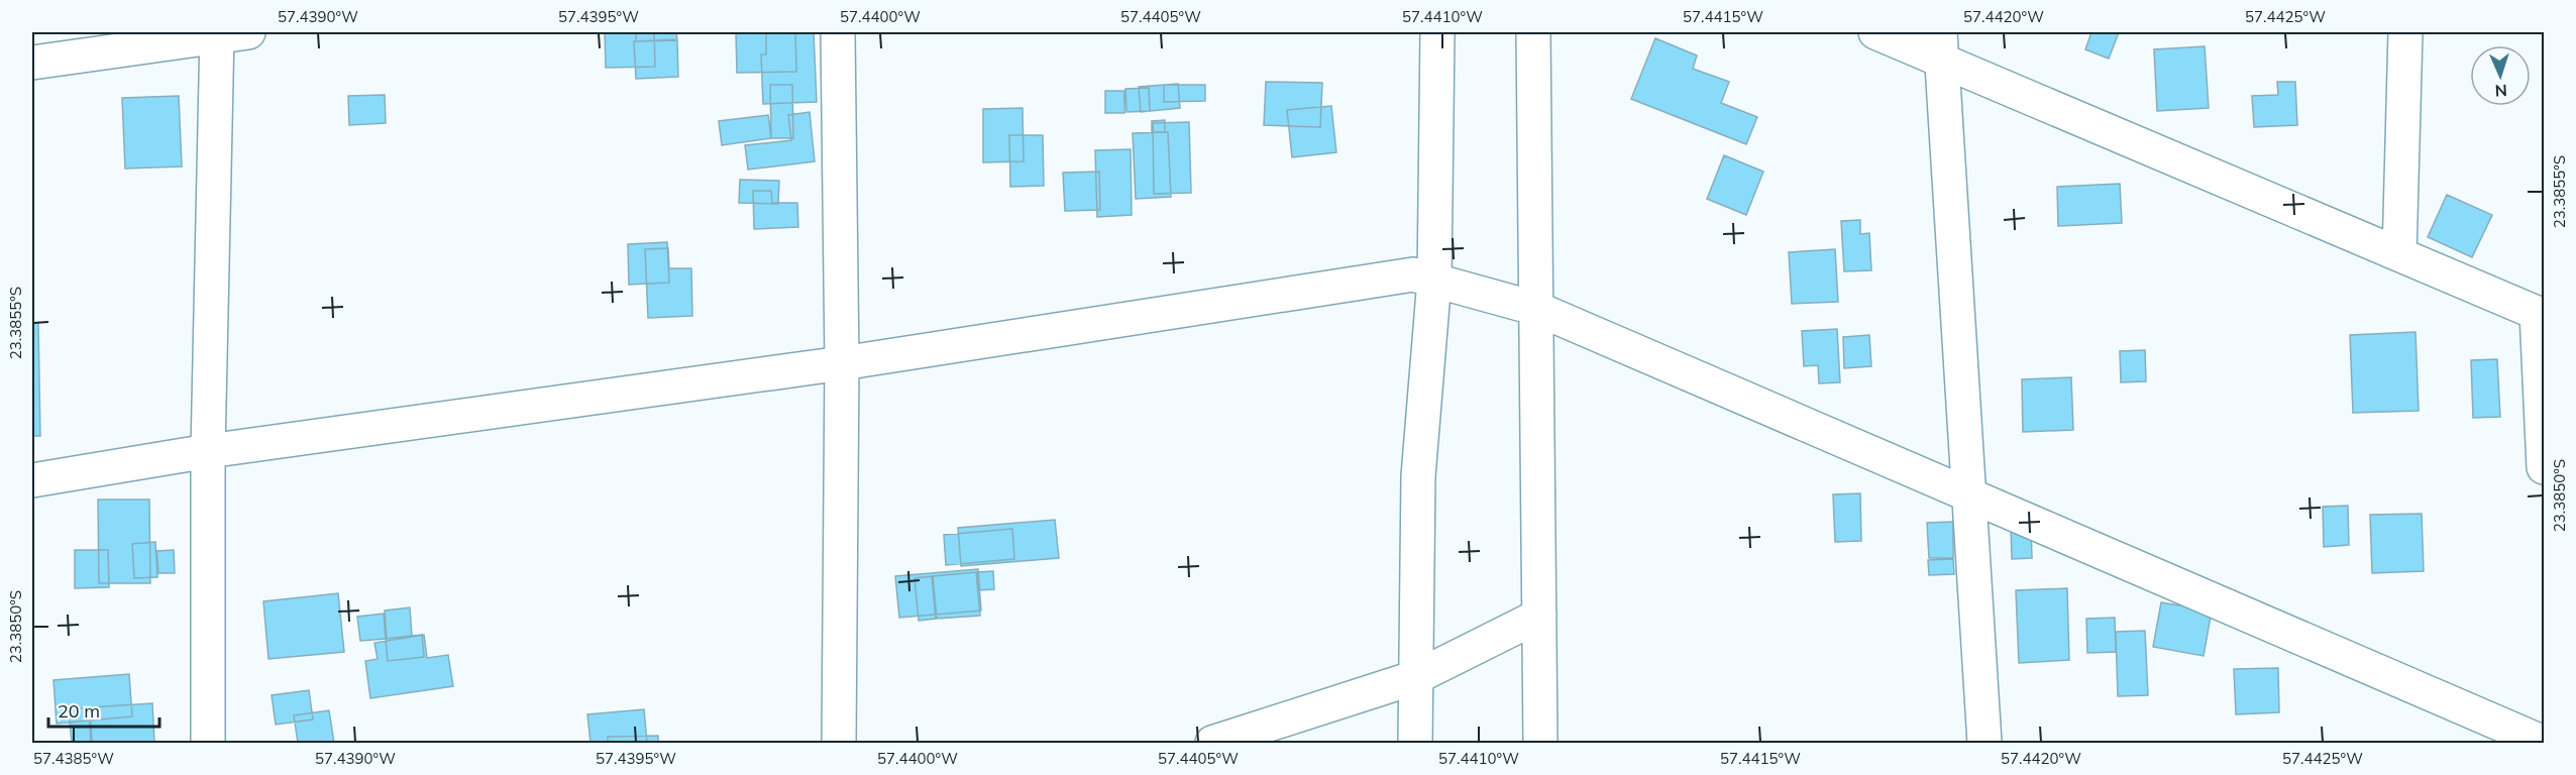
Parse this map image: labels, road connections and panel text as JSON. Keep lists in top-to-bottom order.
{
  "scale_bar": "20 m",
  "north": "bottom",
  "coordinates": [
    "57.4390°W",
    "57.4395°W",
    "57.4400°W",
    "57.4405°W",
    "57.4410°W",
    "57.4415°W",
    "57.4420°W",
    "57.4425°W",
    "23.3855°S",
    "23.3850°S",
    "57.4385°W"
  ]
}
